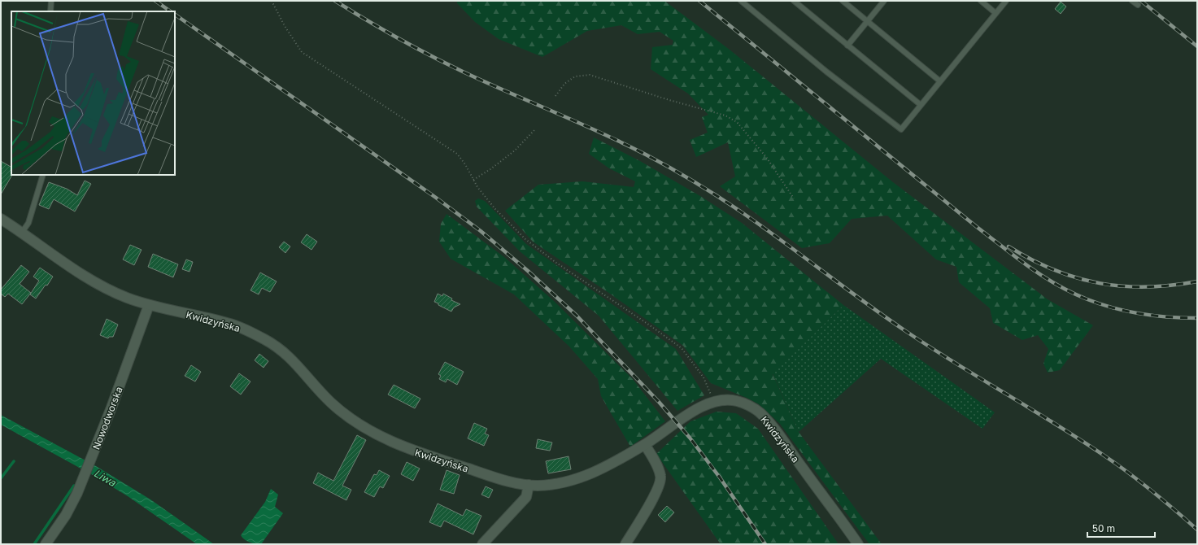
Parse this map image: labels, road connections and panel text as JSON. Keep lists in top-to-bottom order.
{
  "streets": {
    "street": ["Kwidzyńska", "Nowodworska"]
  },
  "crossings": [
    ["Kwidzyńska", "Nowodworska"]
  ],
  "water": ["Liwa"],
  "scale_bar": "50 m"
}
